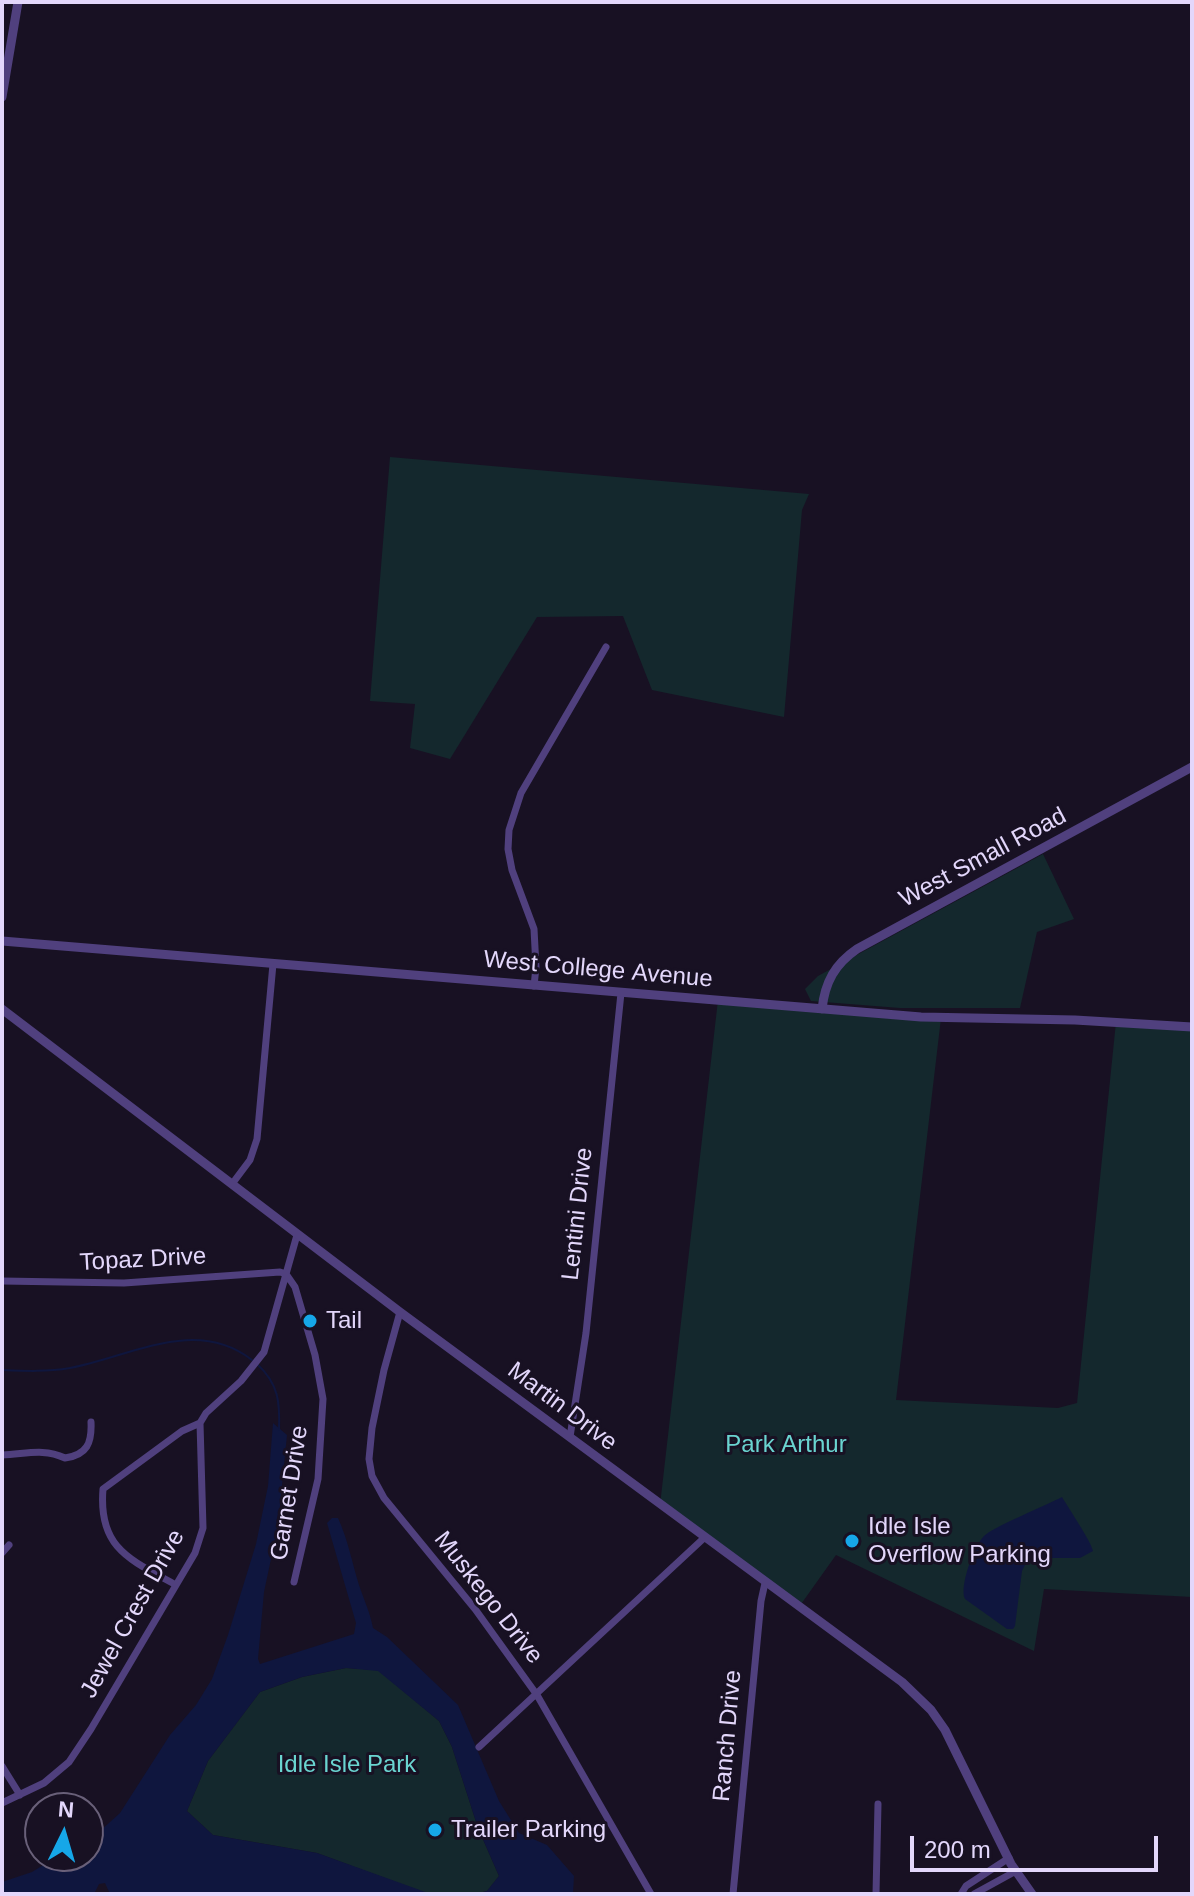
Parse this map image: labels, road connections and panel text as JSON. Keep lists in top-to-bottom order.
{
  "streets": {
    "street": [
      "West Small Road",
      "West College Avenue",
      "Lentini Drive",
      "Topaz Drive",
      "Martin Drive",
      "Garnet Drive",
      "Muskego Drive",
      "Jewel Crest Drive",
      "Ranch Drive"
    ]
  },
  "crossings": [
    ["West Small Road", "West College Avenue"],
    ["West College Avenue", "Lentini Drive"],
    ["Lentini Drive", "Martin Drive"],
    ["Topaz Drive", "Garnet Drive"],
    ["Martin Drive", "Muskego Drive"],
    ["Martin Drive", "Ranch Drive"]
  ],
  "parks": ["Park Arthur", "Idle Isle Park"],
  "places": ["Tail", "Idle Isle Overflow Parking", "Trailer Parking"],
  "scale_bar": "200 m",
  "north": "top"
}
